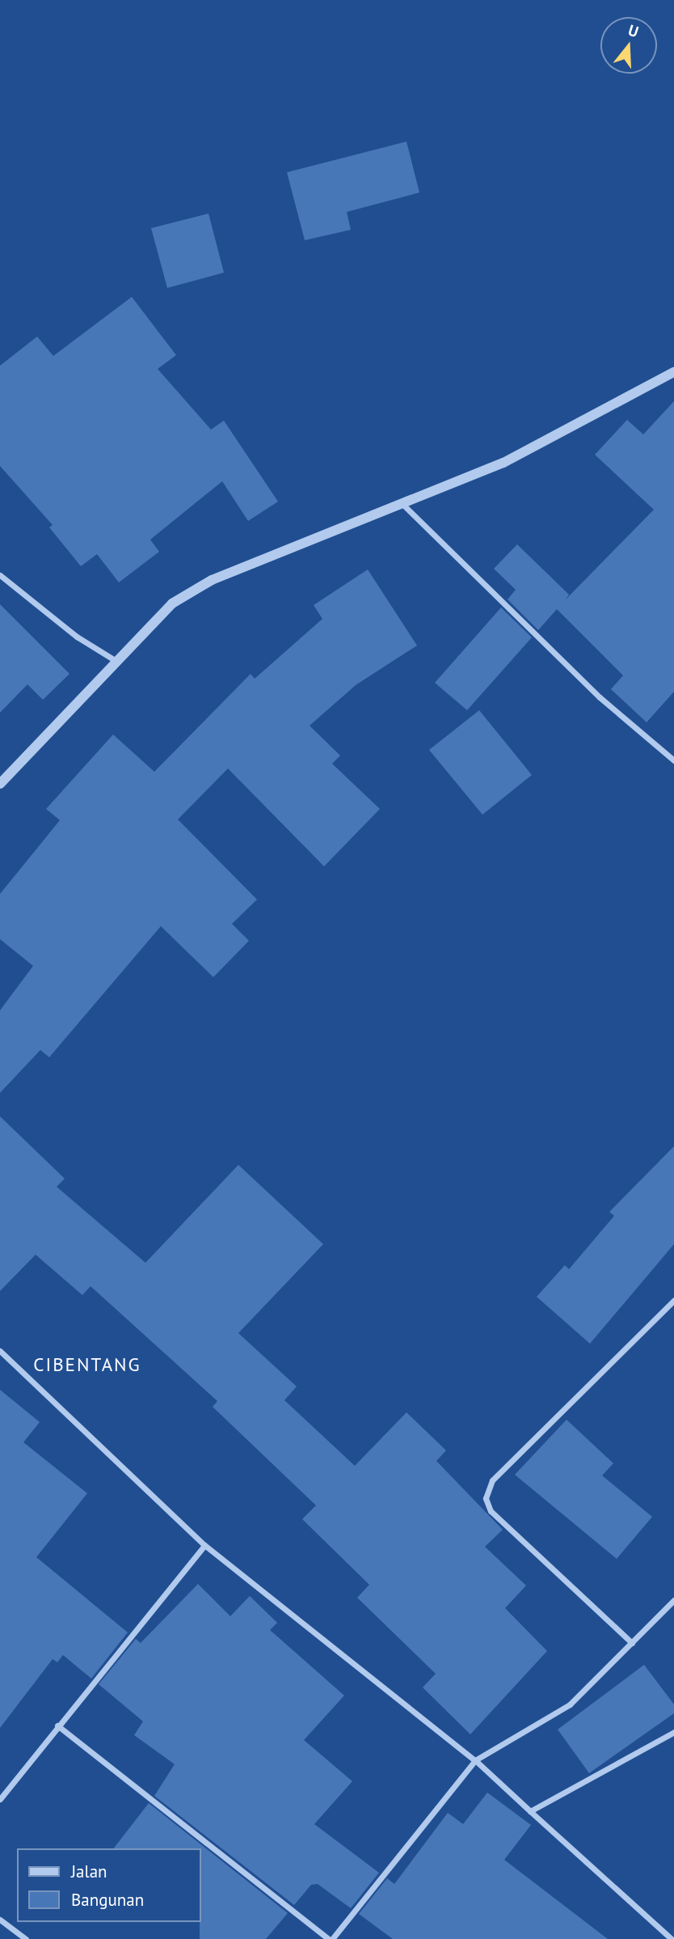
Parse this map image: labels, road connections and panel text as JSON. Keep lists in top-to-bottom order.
{
  "districts": ["CIBENTANG"],
  "legend": ["Jalan", "Bangunan"],
  "north": "top"
}
